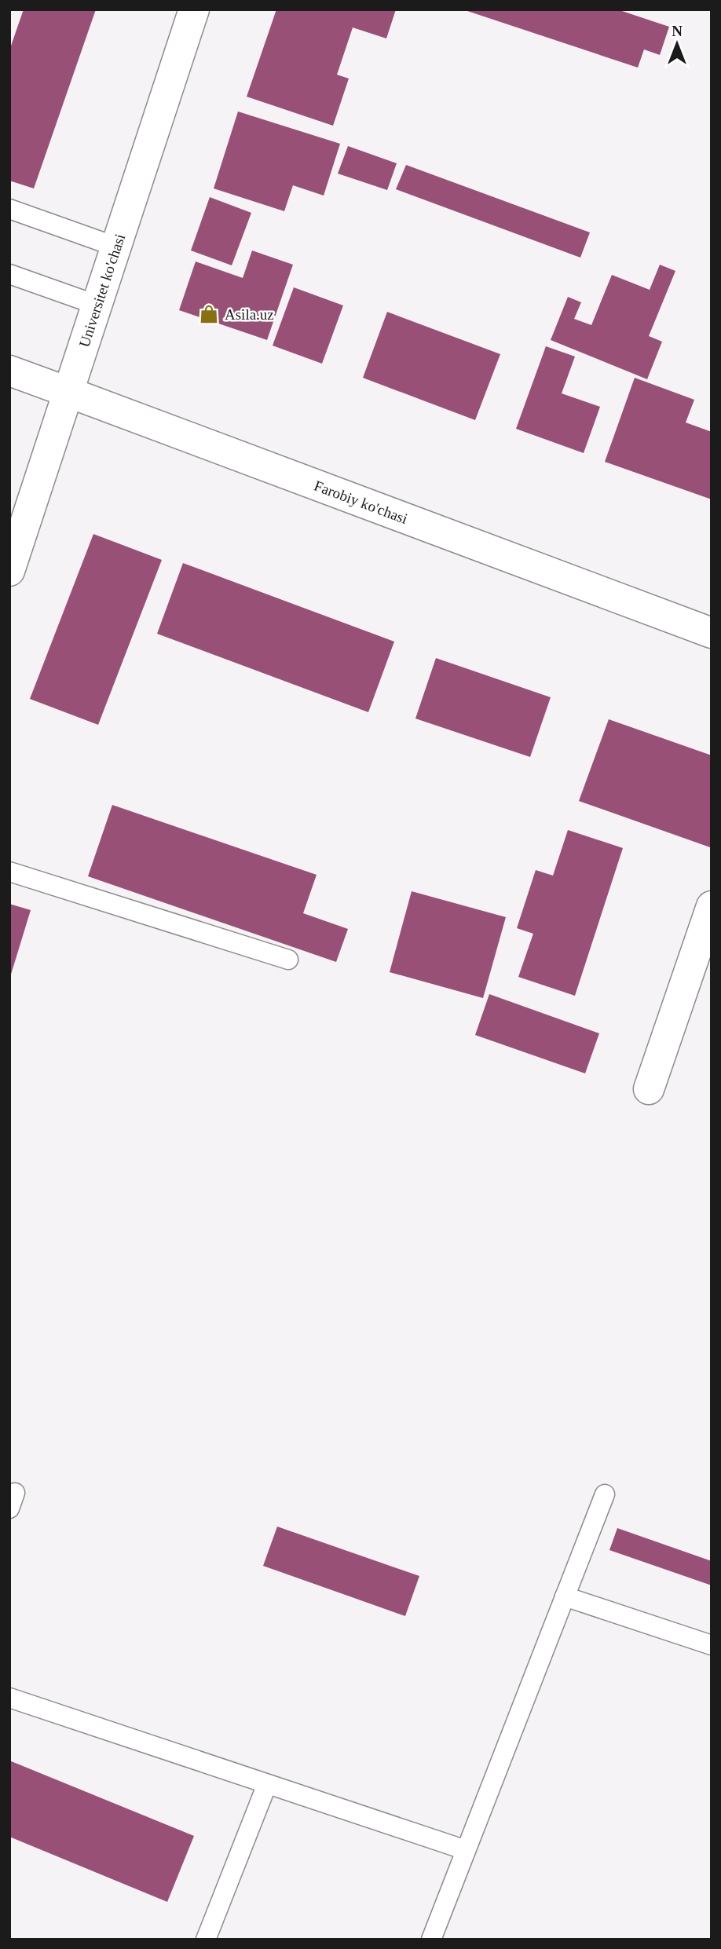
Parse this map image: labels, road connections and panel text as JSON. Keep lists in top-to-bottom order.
{
  "streets": {
    "main road": ["Universitet ko'chasi", "Farobiy ko'chasi"]
  },
  "crossings": [
    ["Universitet ko'chasi", "Farobiy ko'chasi"]
  ],
  "places": {
    "shop": ["Asila.uz"]
  },
  "north": "top"
}
